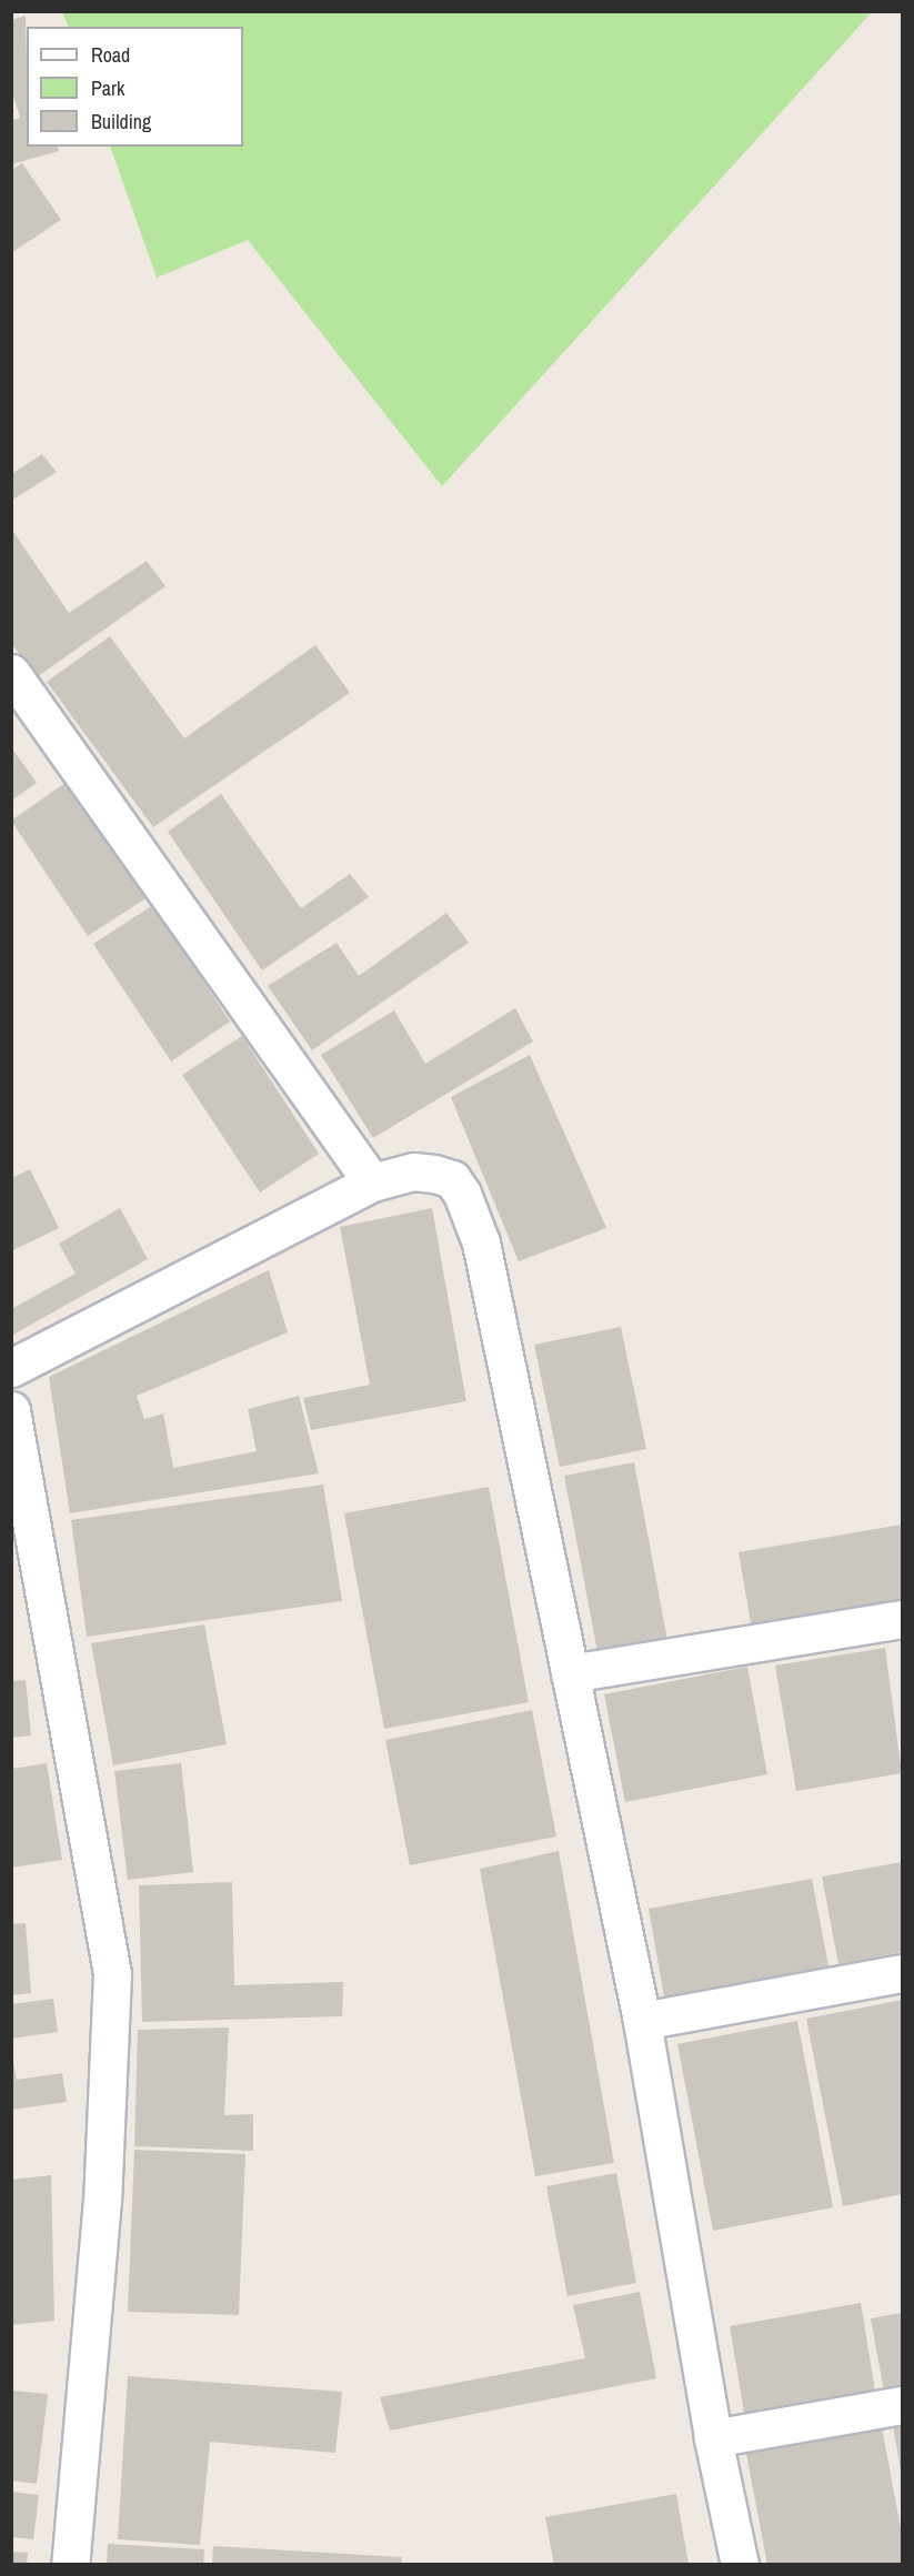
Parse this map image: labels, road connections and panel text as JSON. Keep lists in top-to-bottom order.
{
  "legend": ["Road", "Park", "Building"]
}
